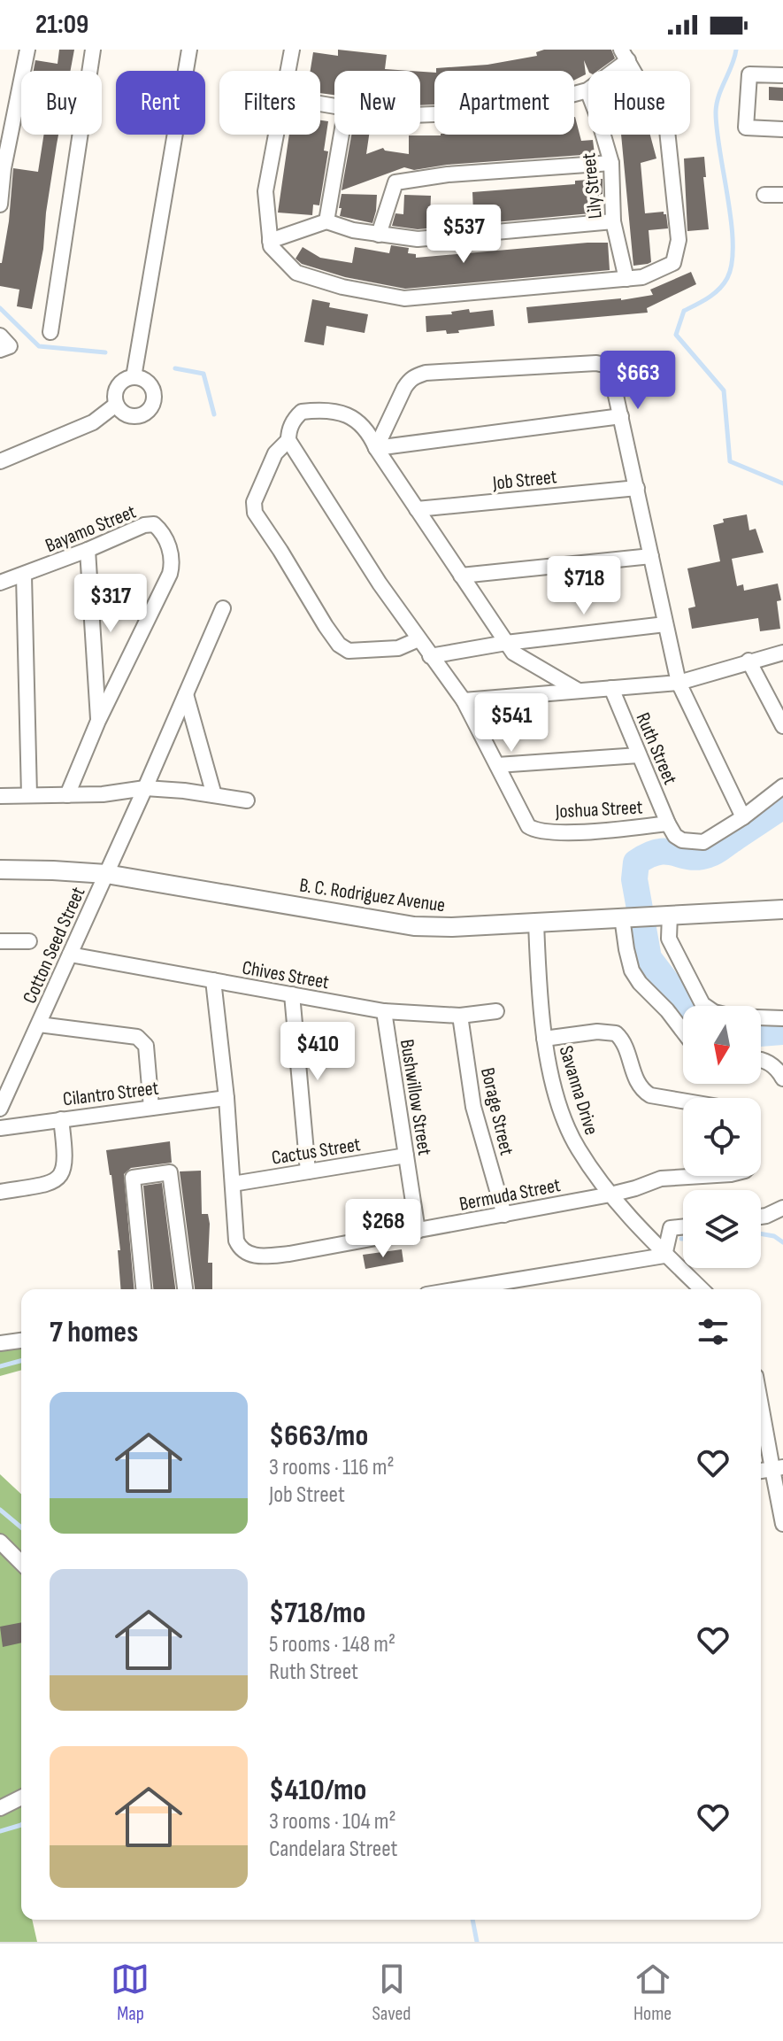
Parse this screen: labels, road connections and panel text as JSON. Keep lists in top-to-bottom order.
{
  "streets": {
    "street": [
      "Lily Street",
      "Job Street",
      "Bayamo Street",
      "Ruth Street",
      "Joshua Street",
      "B. C. Rodriguez Avenue",
      "Cotton Seed Street",
      "Chives Street",
      "Savanna Drive",
      "Cilantro Street",
      "Bushwillow Street",
      "Borage Street",
      "Cactus Street",
      "Bermuda Street"
    ]
  },
  "crossings": [
    ["Ruth Street", "Joshua Street"],
    ["B. C. Rodriguez Avenue", "Cotton Seed Street"],
    ["B. C. Rodriguez Avenue", "Savanna Drive"],
    ["Cotton Seed Street", "Chives Street"],
    ["Chives Street", "Bushwillow Street"],
    ["Chives Street", "Borage Street"],
    ["Savanna Drive", "Bermuda Street"],
    ["Bushwillow Street", "Cactus Street"],
    ["Bushwillow Street", "Bermuda Street"],
    ["Borage Street", "Bermuda Street"],
    ["Cactus Street", "Bermuda Street"]
  ],
  "north": "bottom",
  "page": {
    "status": "21:09",
    "chip": [
      "Buy",
      "Rent",
      "Filters",
      "New",
      "Apartment",
      "House"
    ],
    "price": [
      "$537",
      "$663",
      "$718",
      "$317",
      "$541",
      "$410",
      "$268"
    ],
    "heading": "7 homes",
    "list": [
      {
        "name": "$663/mo",
        "note": "3 rooms · 116 m² · Job Street"
      },
      {
        "name": "$718/mo",
        "note": "5 rooms · 148 m² · Ruth Street"
      },
      {
        "name": "$410/mo",
        "note": "3 rooms · 104 m² · Candelara Street"
      }
    ],
    "tabs": ["Map", "Saved", "Home"]
  }
}
